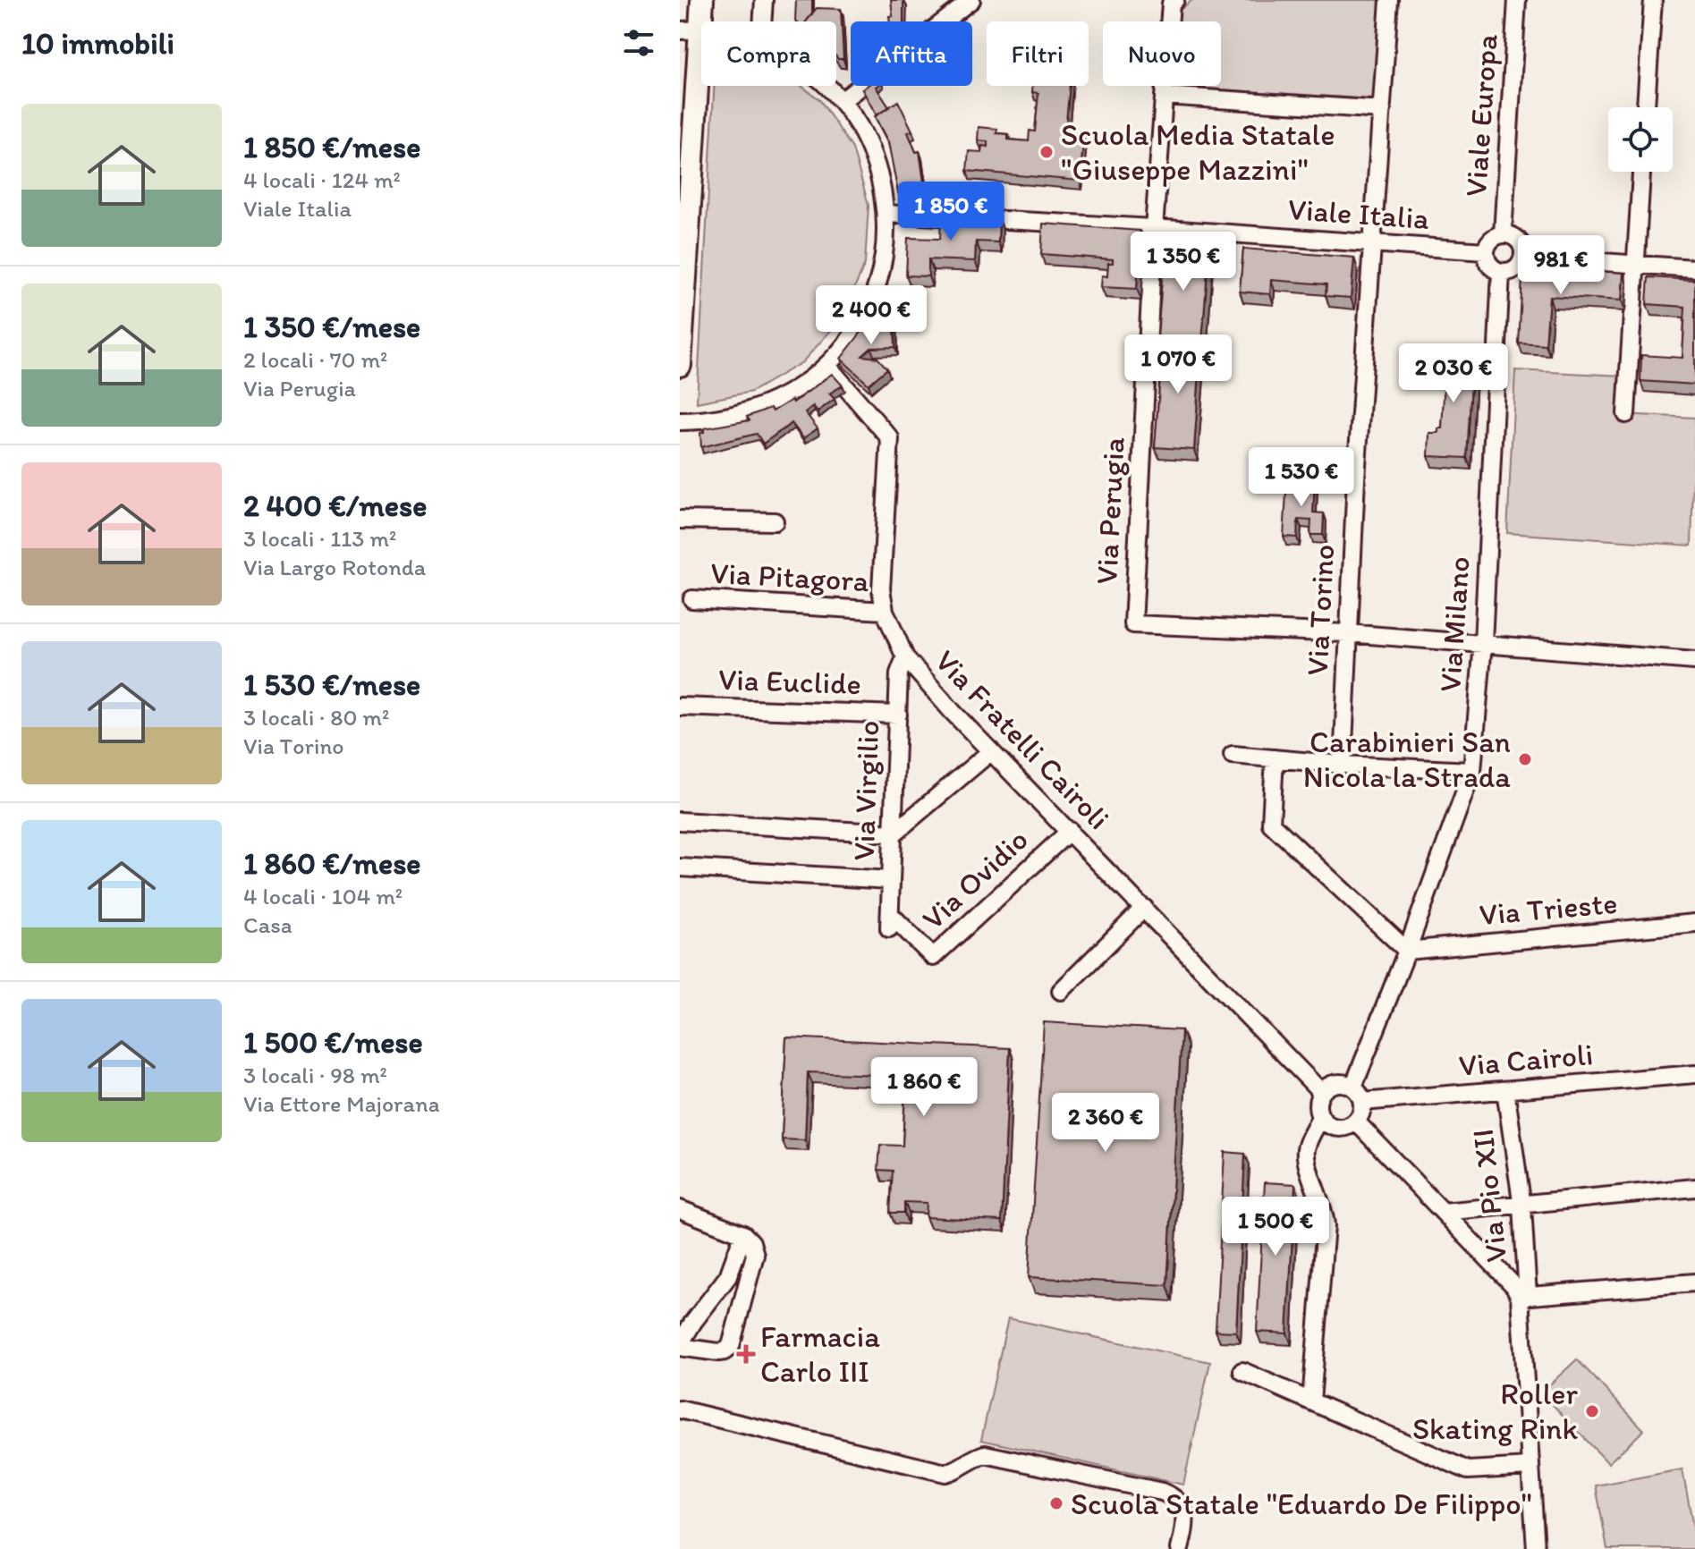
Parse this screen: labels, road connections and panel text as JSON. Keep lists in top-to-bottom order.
{
  "streets": {
    "street": [
      "Viale Europa",
      "Viale Italia",
      "Via Perugia",
      "Via Pitagora",
      "Via Torino",
      "Via Milano",
      "Via Euclide",
      "Via Fratelli Cairoli",
      "Via Virgilio",
      "Via Ovidio",
      "Via Trieste",
      "Via Cairoli",
      "Via Pio XII"
    ]
  },
  "crossings": [
    ["Viale Europa", "Viale Italia"],
    ["Viale Europa", "Via Milano"],
    ["Viale Italia", "Via Perugia"],
    ["Viale Italia", "Via Torino"],
    ["Viale Italia", "Via Milano"],
    ["Via Perugia", "Via Torino"],
    ["Via Pitagora", "Via Fratelli Cairoli"],
    ["Via Milano", "Via Fratelli Cairoli"],
    ["Via Milano", "Via Trieste"],
    ["Via Milano", "Via Cairoli"],
    ["Via Euclide", "Via Virgilio"],
    ["Via Fratelli Cairoli", "Via Virgilio"],
    ["Via Fratelli Cairoli", "Via Ovidio"],
    ["Via Fratelli Cairoli", "Via Cairoli"],
    ["Via Virgilio", "Via Ovidio"],
    ["Via Cairoli", "Via Pio XII"]
  ],
  "places": {
    "other": [
      "Scuola Media Statale \"Giuseppe Mazzini\"",
      "Carabinieri San Nicola la Strada",
      "Roller Skating Rink",
      "Scuola Statale \"Eduardo De Filippo\""
    ],
    "health": ["Farmacia Carlo III"]
  },
  "page": {
    "heading": "10 immobili",
    "chip": [
      "Compra",
      "Affitta",
      "Filtri",
      "Nuovo"
    ],
    "list": [
      {
        "name": "1 850 €/mese",
        "note": "4 locali · 124 m² · Viale Italia"
      },
      {
        "name": "1 350 €/mese",
        "note": "2 locali · 70 m² · Via Perugia"
      },
      {
        "name": "2 400 €/mese",
        "note": "3 locali · 113 m² · Via Largo Rotonda"
      },
      {
        "name": "1 530 €/mese",
        "note": "3 locali · 80 m² · Via Torino"
      },
      {
        "name": "1 860 €/mese",
        "note": "4 locali · 104 m² · Casa"
      },
      {
        "name": "1 500 €/mese",
        "note": "3 locali · 98 m² · Via Ettore Majorana"
      }
    ],
    "price": [
      "1 850 €",
      "1 350 €",
      "981 €",
      "2 400 €",
      "1 070 €",
      "2 030 €",
      "1 530 €",
      "1 860 €",
      "2 360 €",
      "1 500 €"
    ]
  }
}
